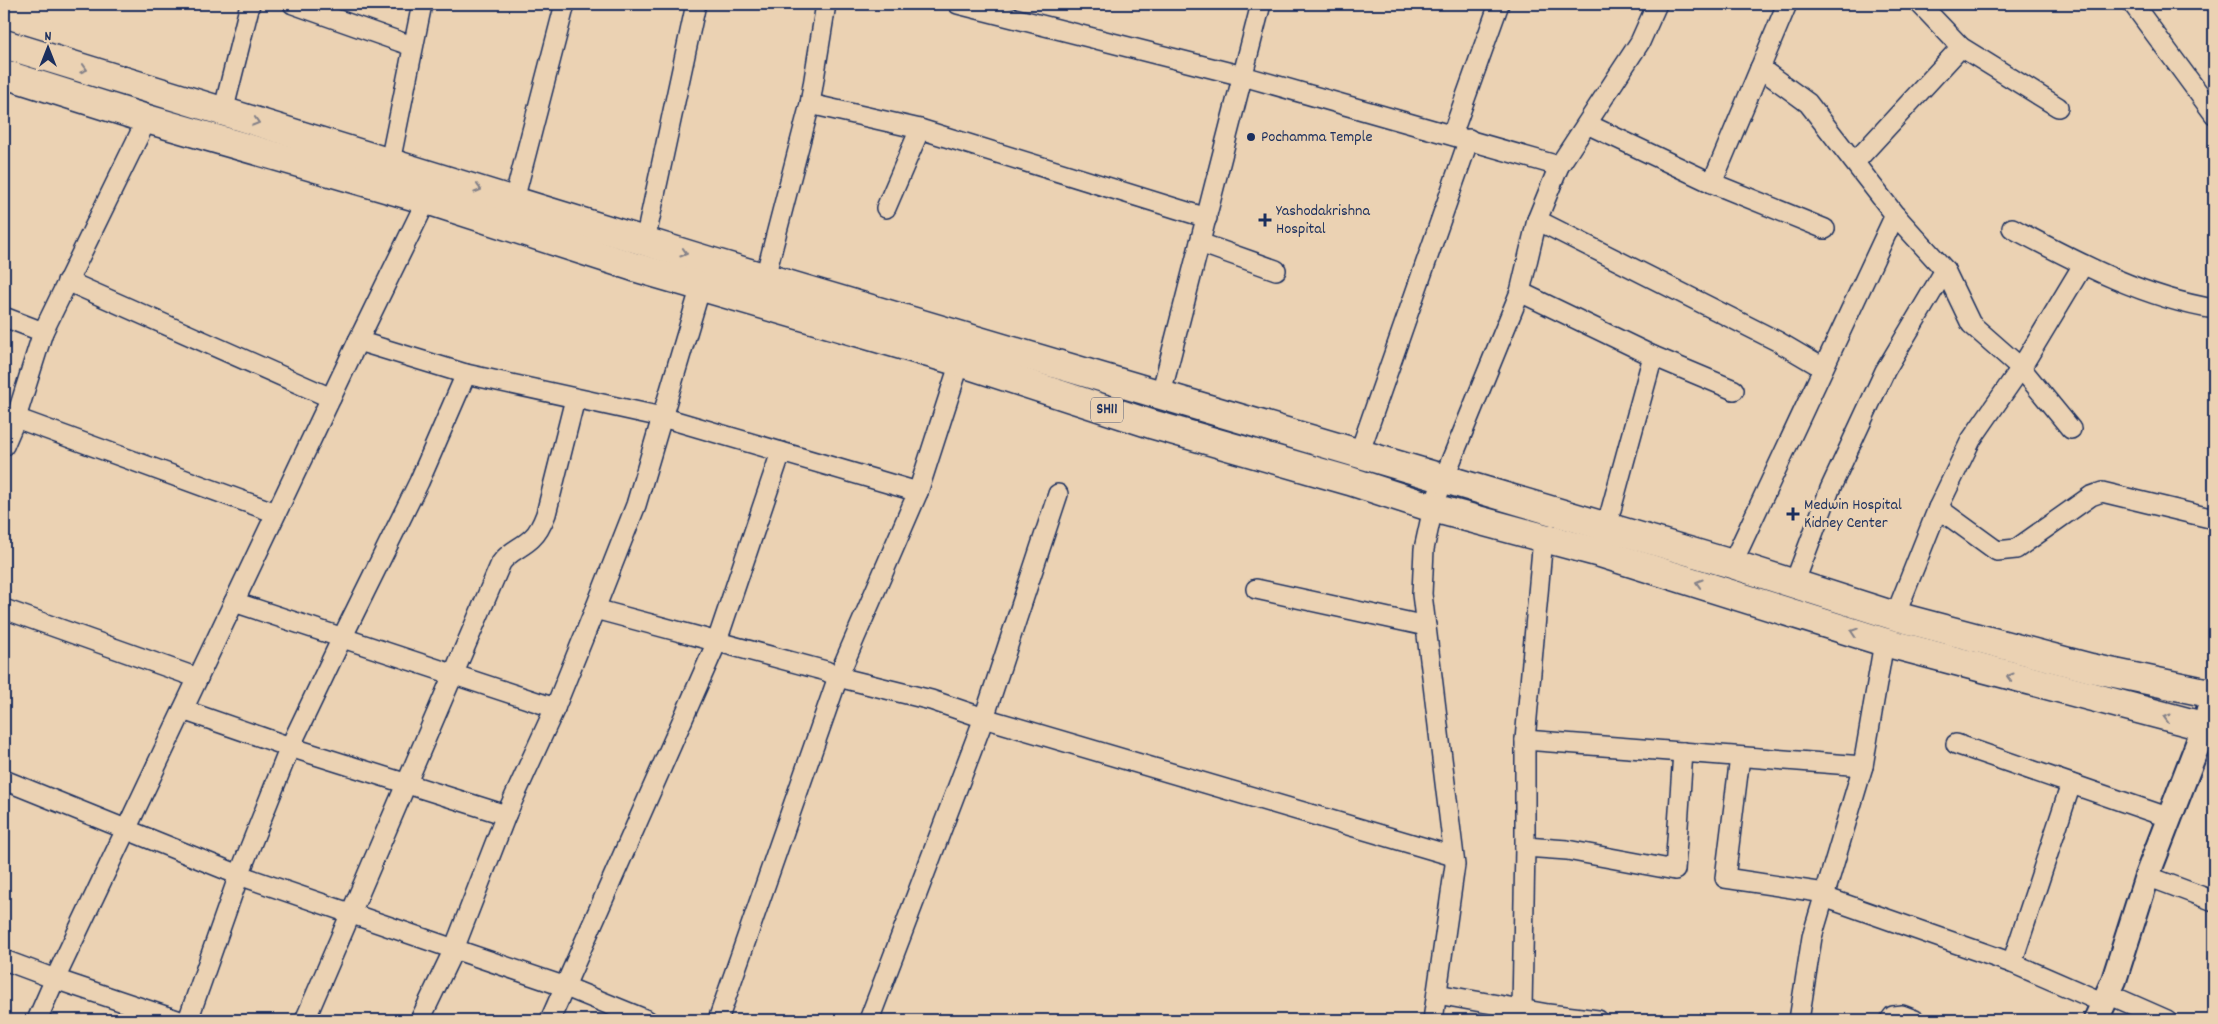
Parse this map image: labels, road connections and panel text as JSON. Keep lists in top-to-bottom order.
{
  "streets": {
    "main road": ["SH11"]
  },
  "places": {
    "other": ["Pochamma Temple"],
    "health": ["Yashodakrishna Hospital", "Medwin Hospital Kidney Center"]
  },
  "north": "top"
}
